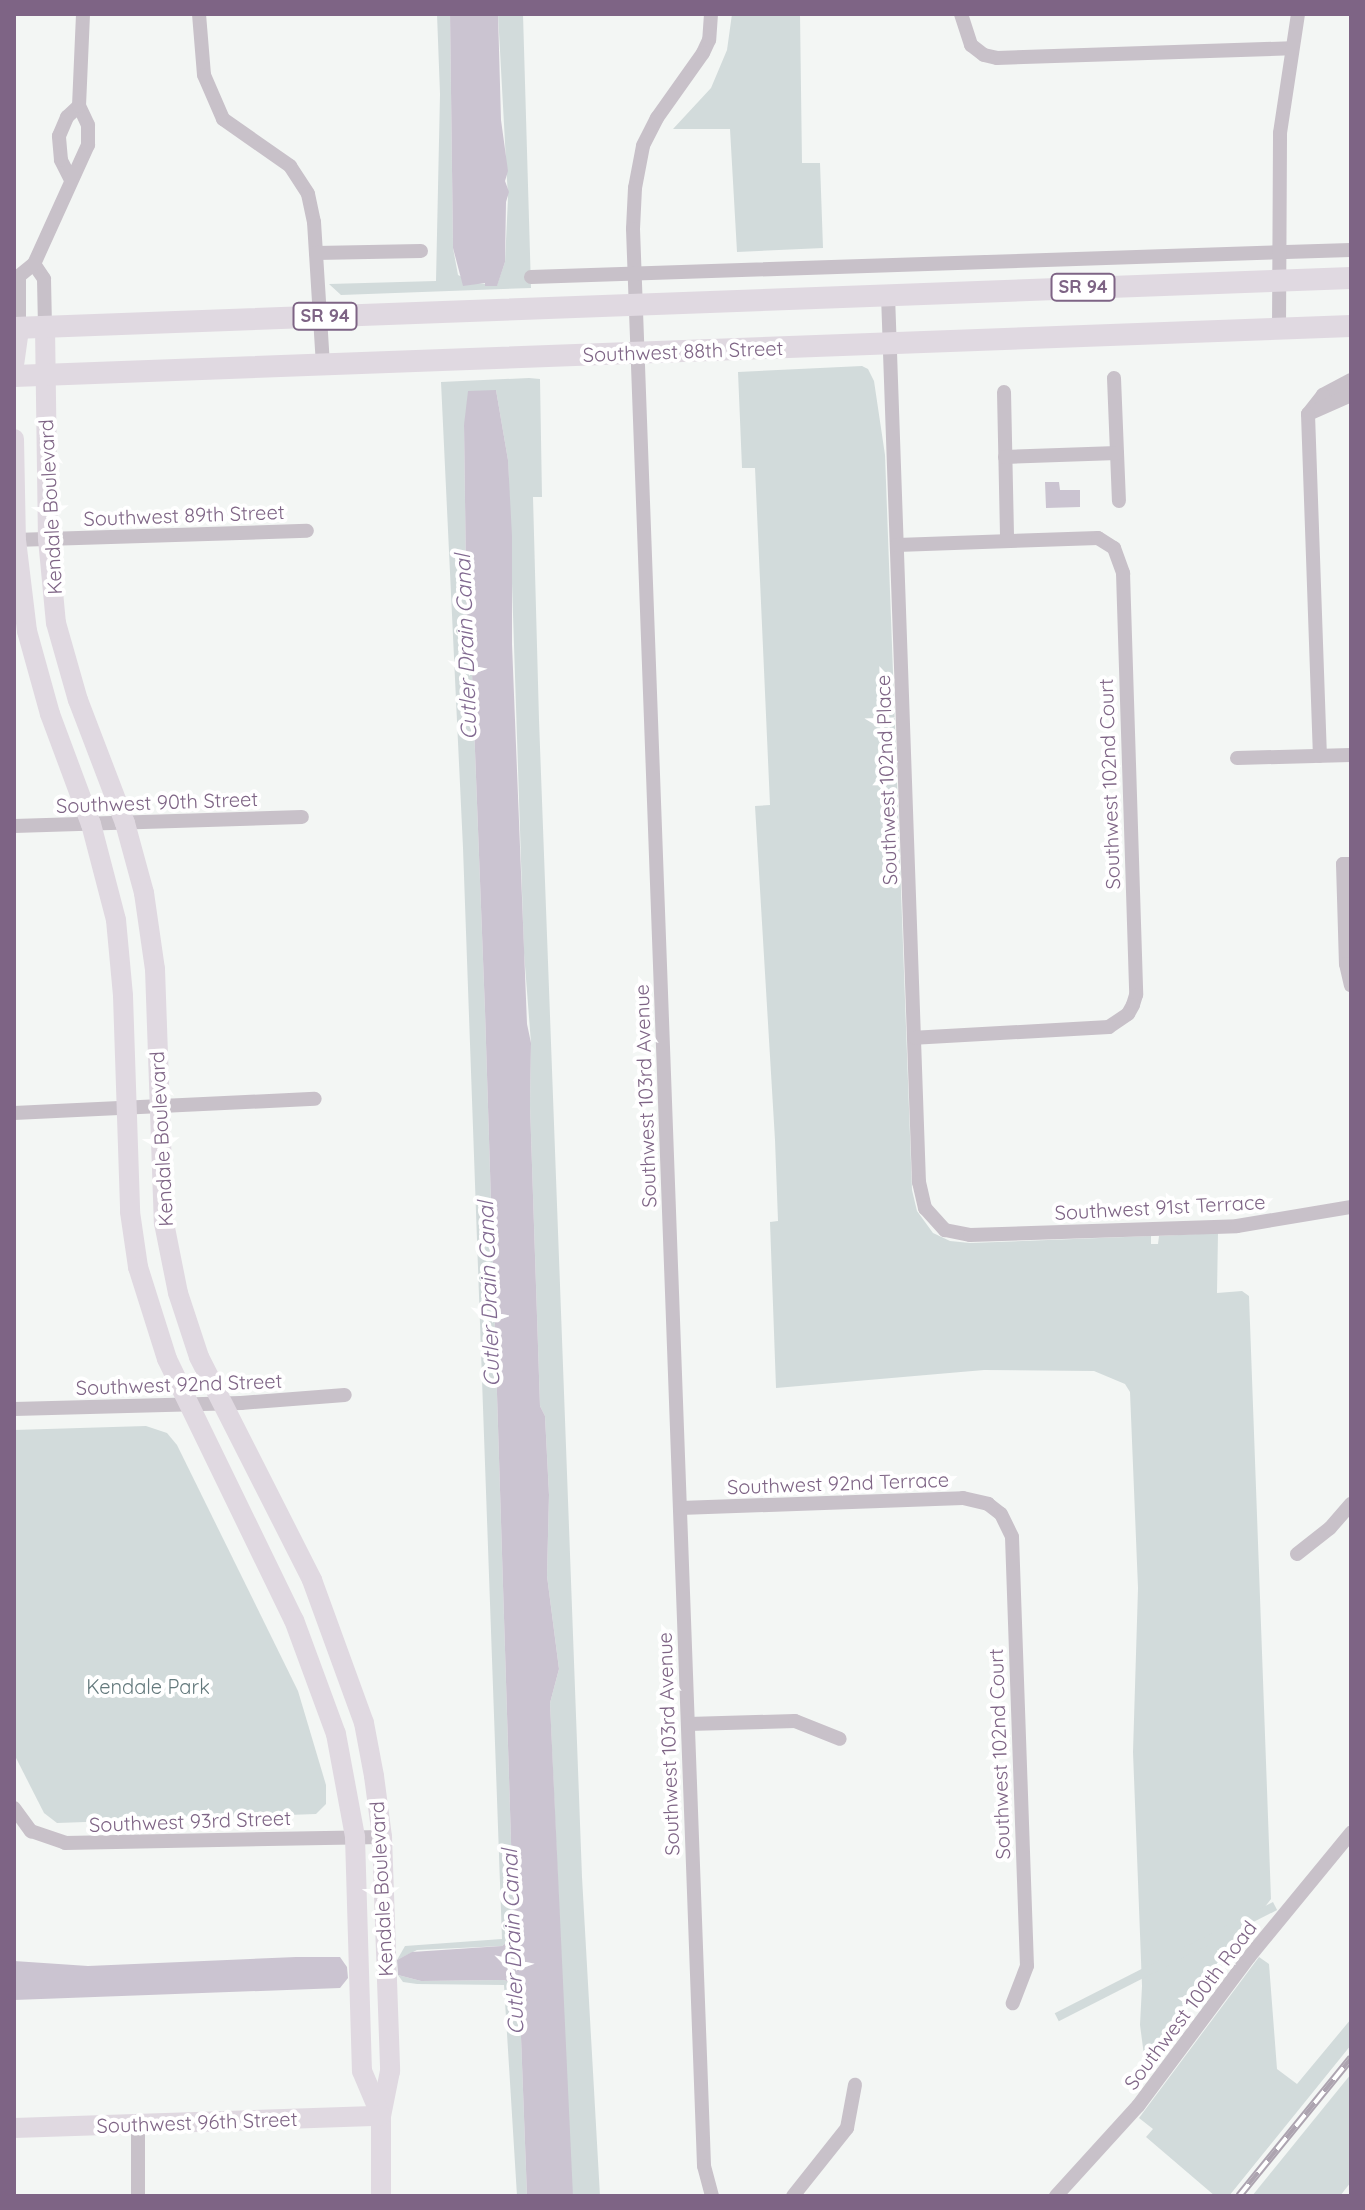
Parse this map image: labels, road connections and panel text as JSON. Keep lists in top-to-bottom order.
{
  "streets": {
    "main road": ["SR 94", "Southwest 88th Street"],
    "street": [
      "Kendale Boulevard",
      "Southwest 89th Street",
      "Southwest 102nd Place",
      "Southwest 102nd Court",
      "Southwest 90th Street",
      "Southwest 103rd Avenue",
      "Southwest 91st Terrace",
      "Southwest 92nd Street",
      "Southwest 92nd Terrace",
      "Southwest 93rd Street",
      "Southwest 100th Road",
      "Southwest 96th Street"
    ]
  },
  "crossings": [
    ["SR 94", "Kendale Boulevard"],
    ["SR 94", "Southwest 102nd Place"],
    ["SR 94", "Southwest 103rd Avenue"],
    ["Southwest 88th Street", "Kendale Boulevard"],
    ["Southwest 88th Street", "Southwest 102nd Place"],
    ["Southwest 88th Street", "Southwest 103rd Avenue"],
    ["Kendale Boulevard", "Southwest 89th Street"],
    ["Kendale Boulevard", "Southwest 90th Street"],
    ["Kendale Boulevard", "Southwest 92nd Street"],
    ["Kendale Boulevard", "Southwest 93rd Street"],
    ["Kendale Boulevard", "Southwest 96th Street"],
    ["Southwest 102nd Place", "Southwest 102nd Court"],
    ["Southwest 102nd Place", "Southwest 91st Terrace"],
    ["Southwest 102nd Court", "Southwest 92nd Terrace"],
    ["Southwest 103rd Avenue", "Southwest 92nd Terrace"]
  ],
  "water": ["Cutler Drain Canal"],
  "parks": ["Kendale Park"]
}
